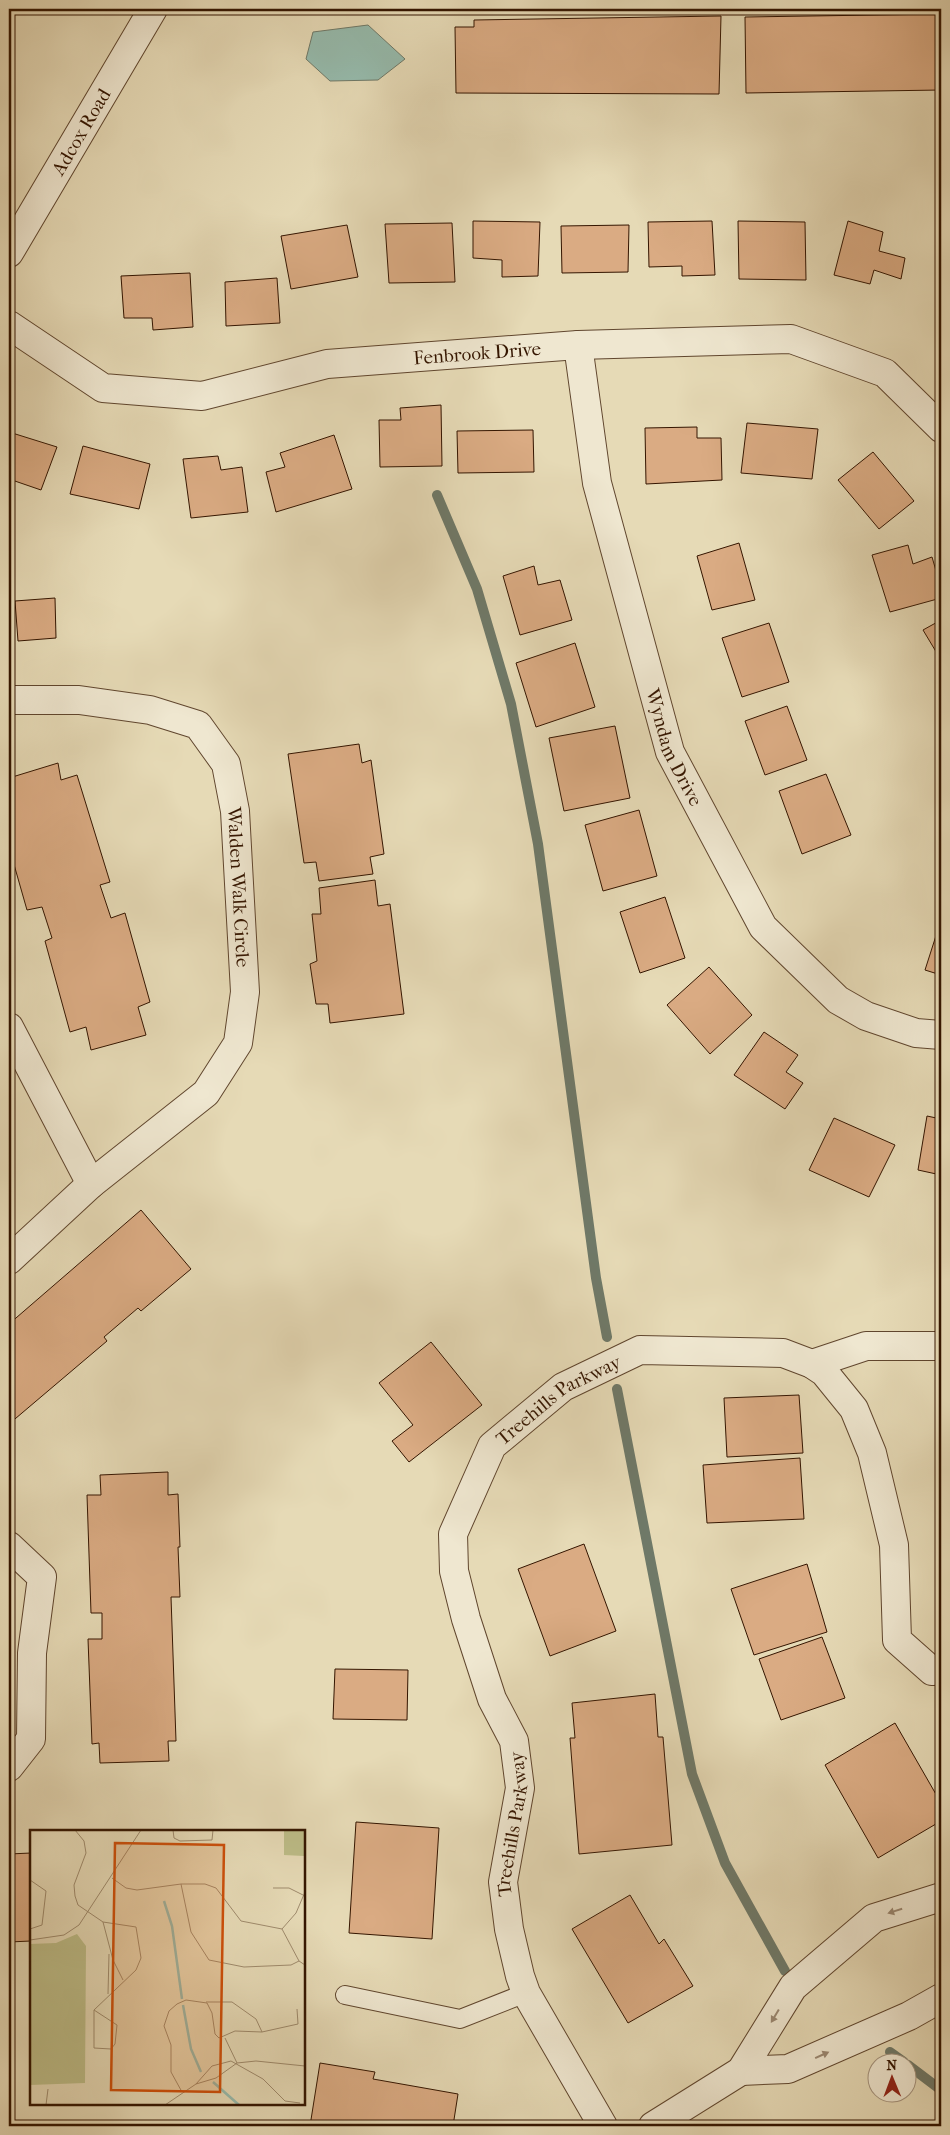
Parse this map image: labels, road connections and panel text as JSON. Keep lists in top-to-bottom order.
{
  "streets": {
    "street": [
      "Adcox Road",
      "Fenbrook Drive",
      "Wyndam Drive",
      "Walden Walk Circle",
      "Treehills Parkway"
    ]
  },
  "crossings": [
    ["Fenbrook Drive", "Wyndam Drive"]
  ],
  "north": "top"
}
